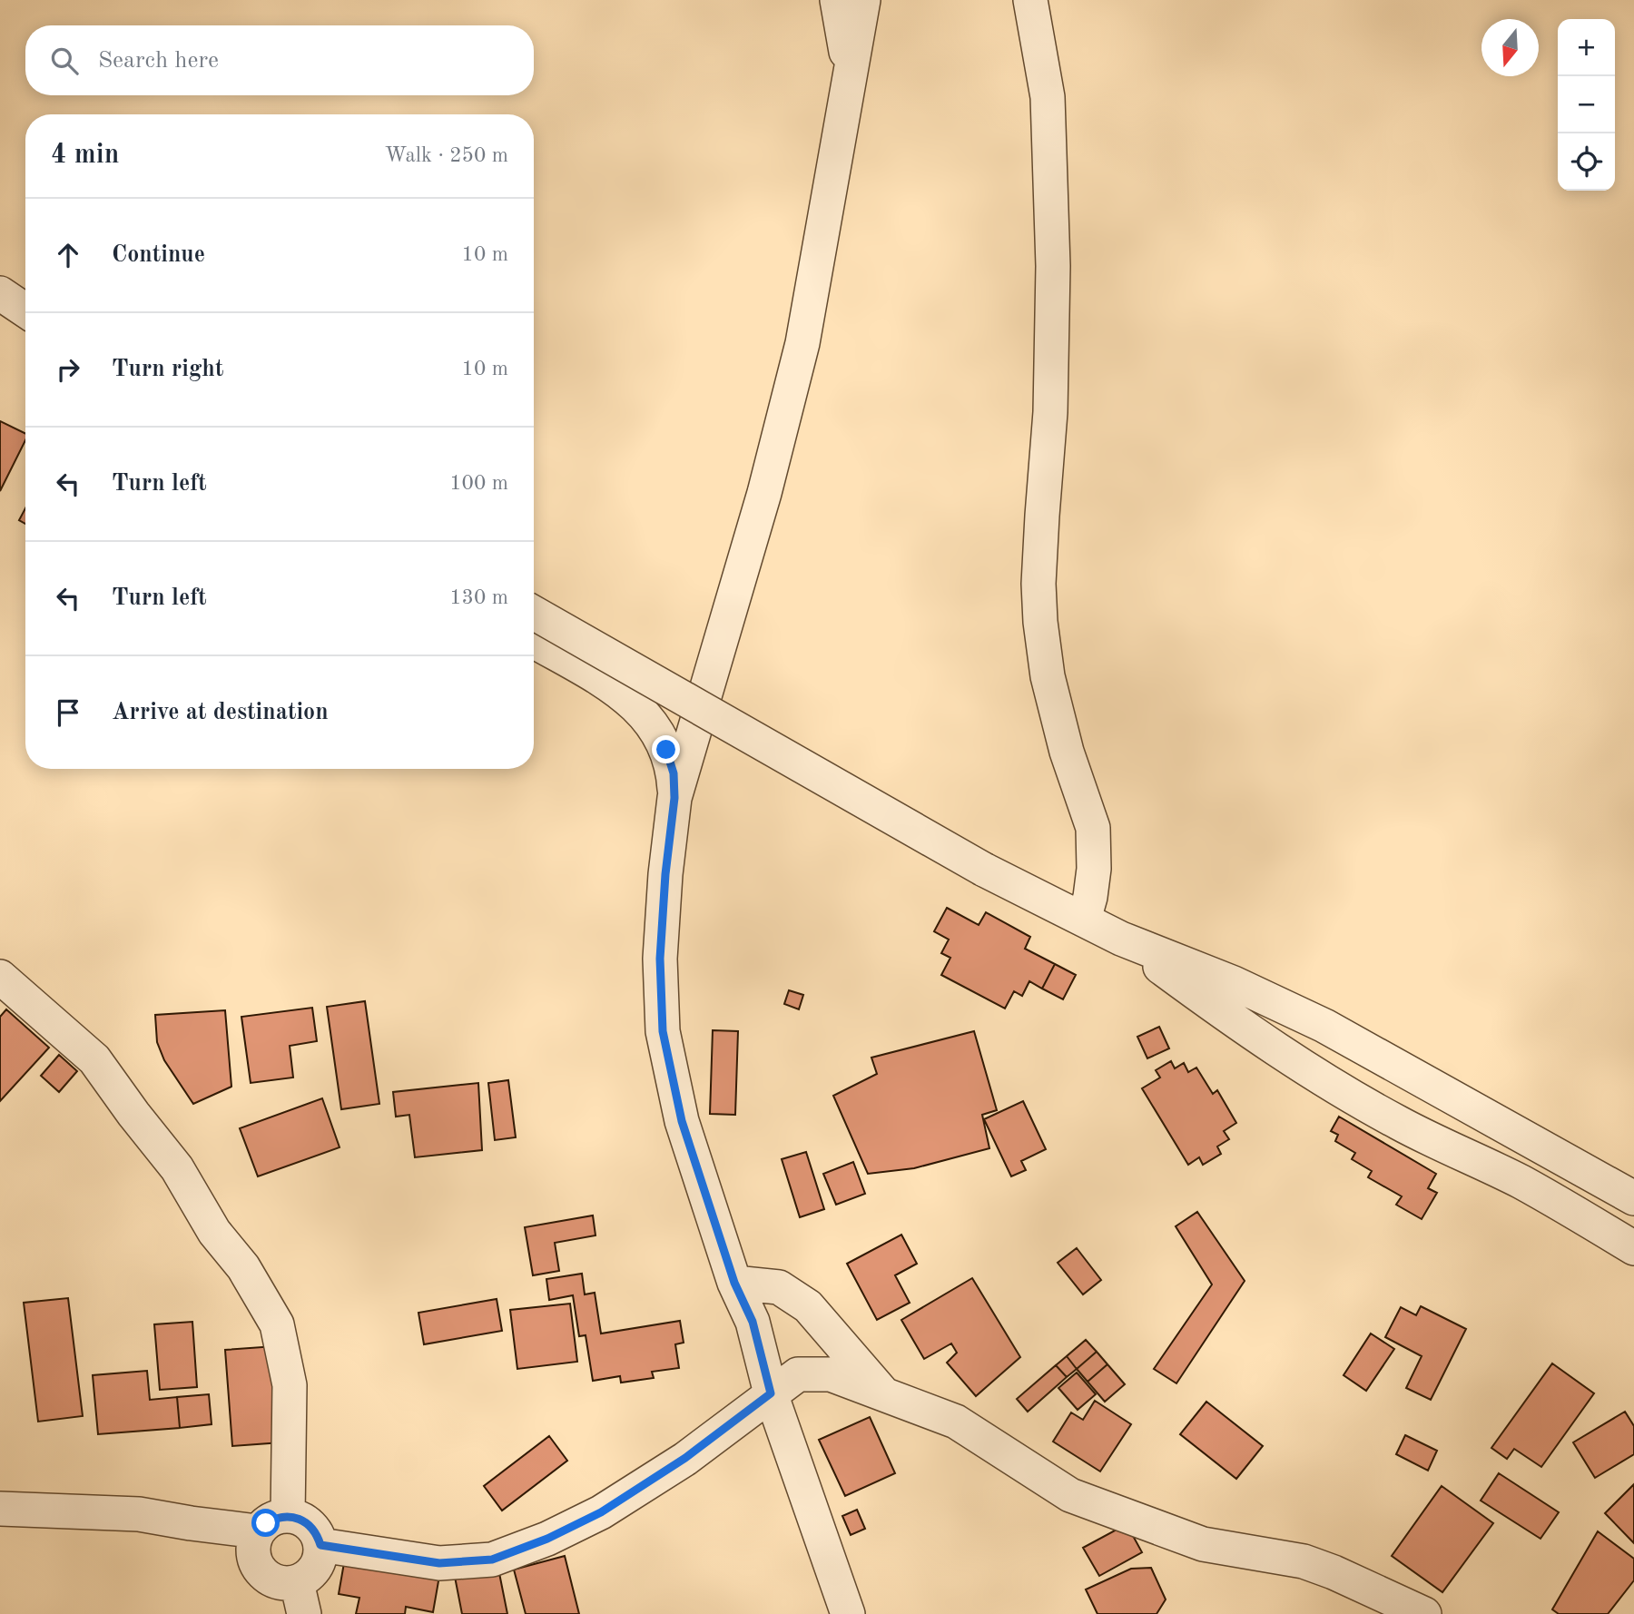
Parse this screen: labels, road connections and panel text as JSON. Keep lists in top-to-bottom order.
{
  "north": "bottom",
  "page": {
    "map_buttons": ["+", "−"],
    "search": "Search here",
    "heading": ["4 min", "Walk · 250 m"],
    "list": [
      ["Continue", "10 m"],
      ["Turn right", "10 m"],
      ["Turn left", "100 m"],
      ["Turn left", "130 m"],
      "Arrive at destination"
    ]
  }
}
